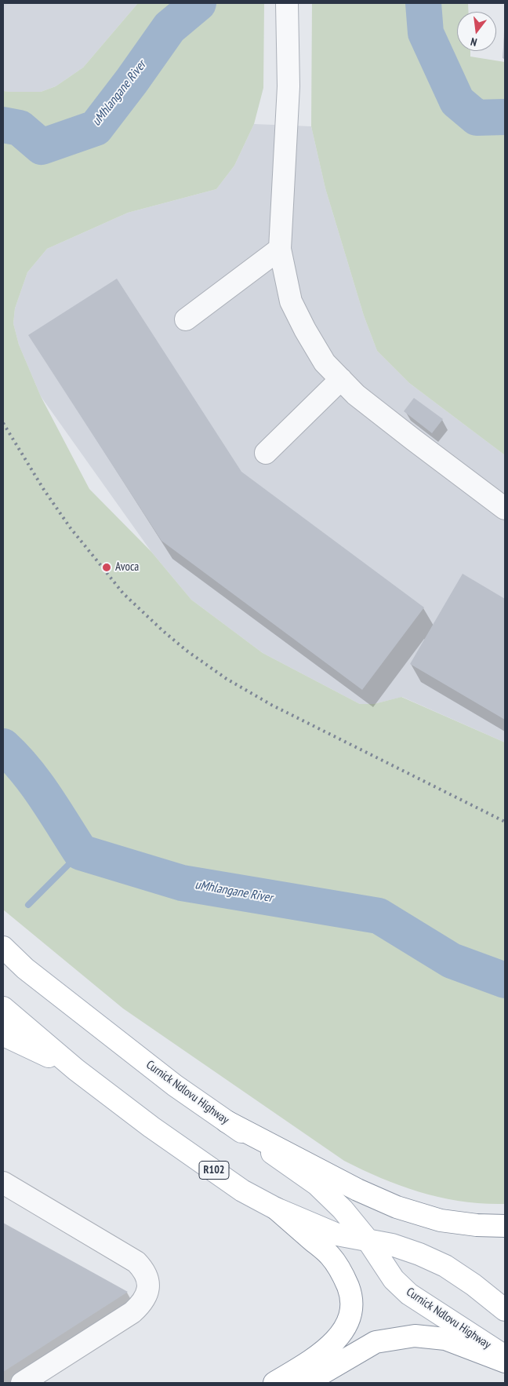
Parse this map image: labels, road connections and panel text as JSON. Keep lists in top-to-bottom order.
{
  "streets": {
    "main road": ["Curnick Ndlovu Highway", "R102"]
  },
  "crossings": [
    ["Curnick Ndlovu Highway", "R102"]
  ],
  "water": ["uMhlangane River"],
  "places": ["Avoca"],
  "north": "bottom"
}
